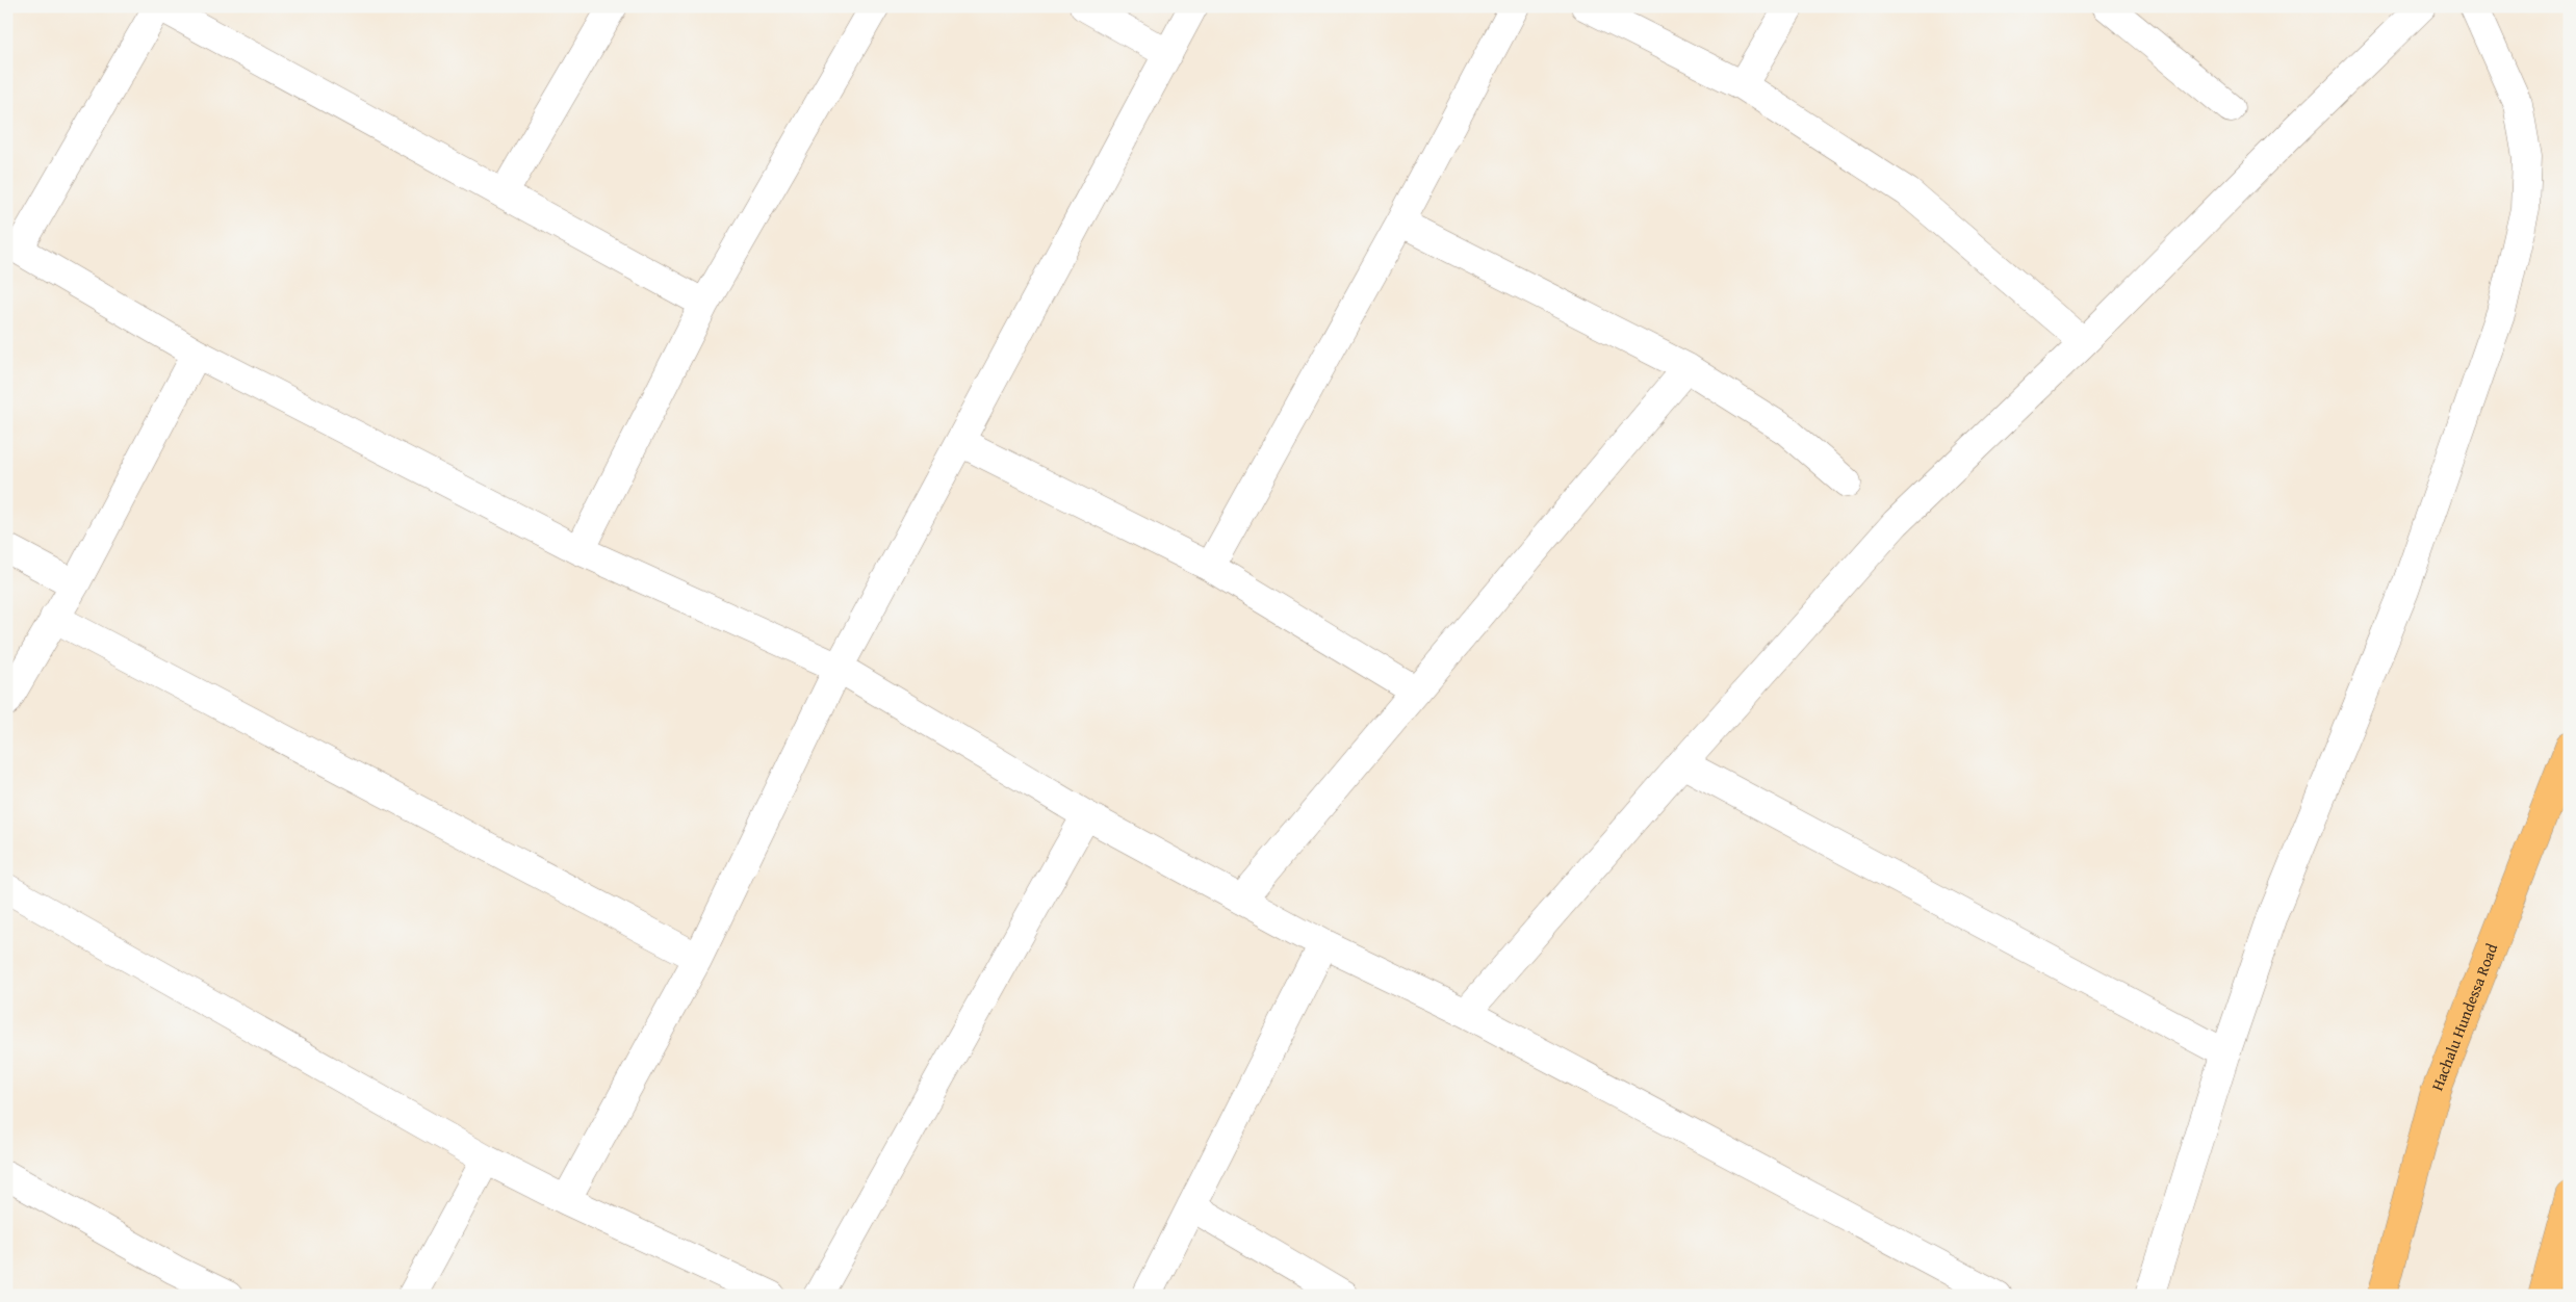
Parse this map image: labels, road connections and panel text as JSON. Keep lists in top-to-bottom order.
{
  "streets": {
    "main road": ["Hachalu Hundessa Road"]
  }
}
